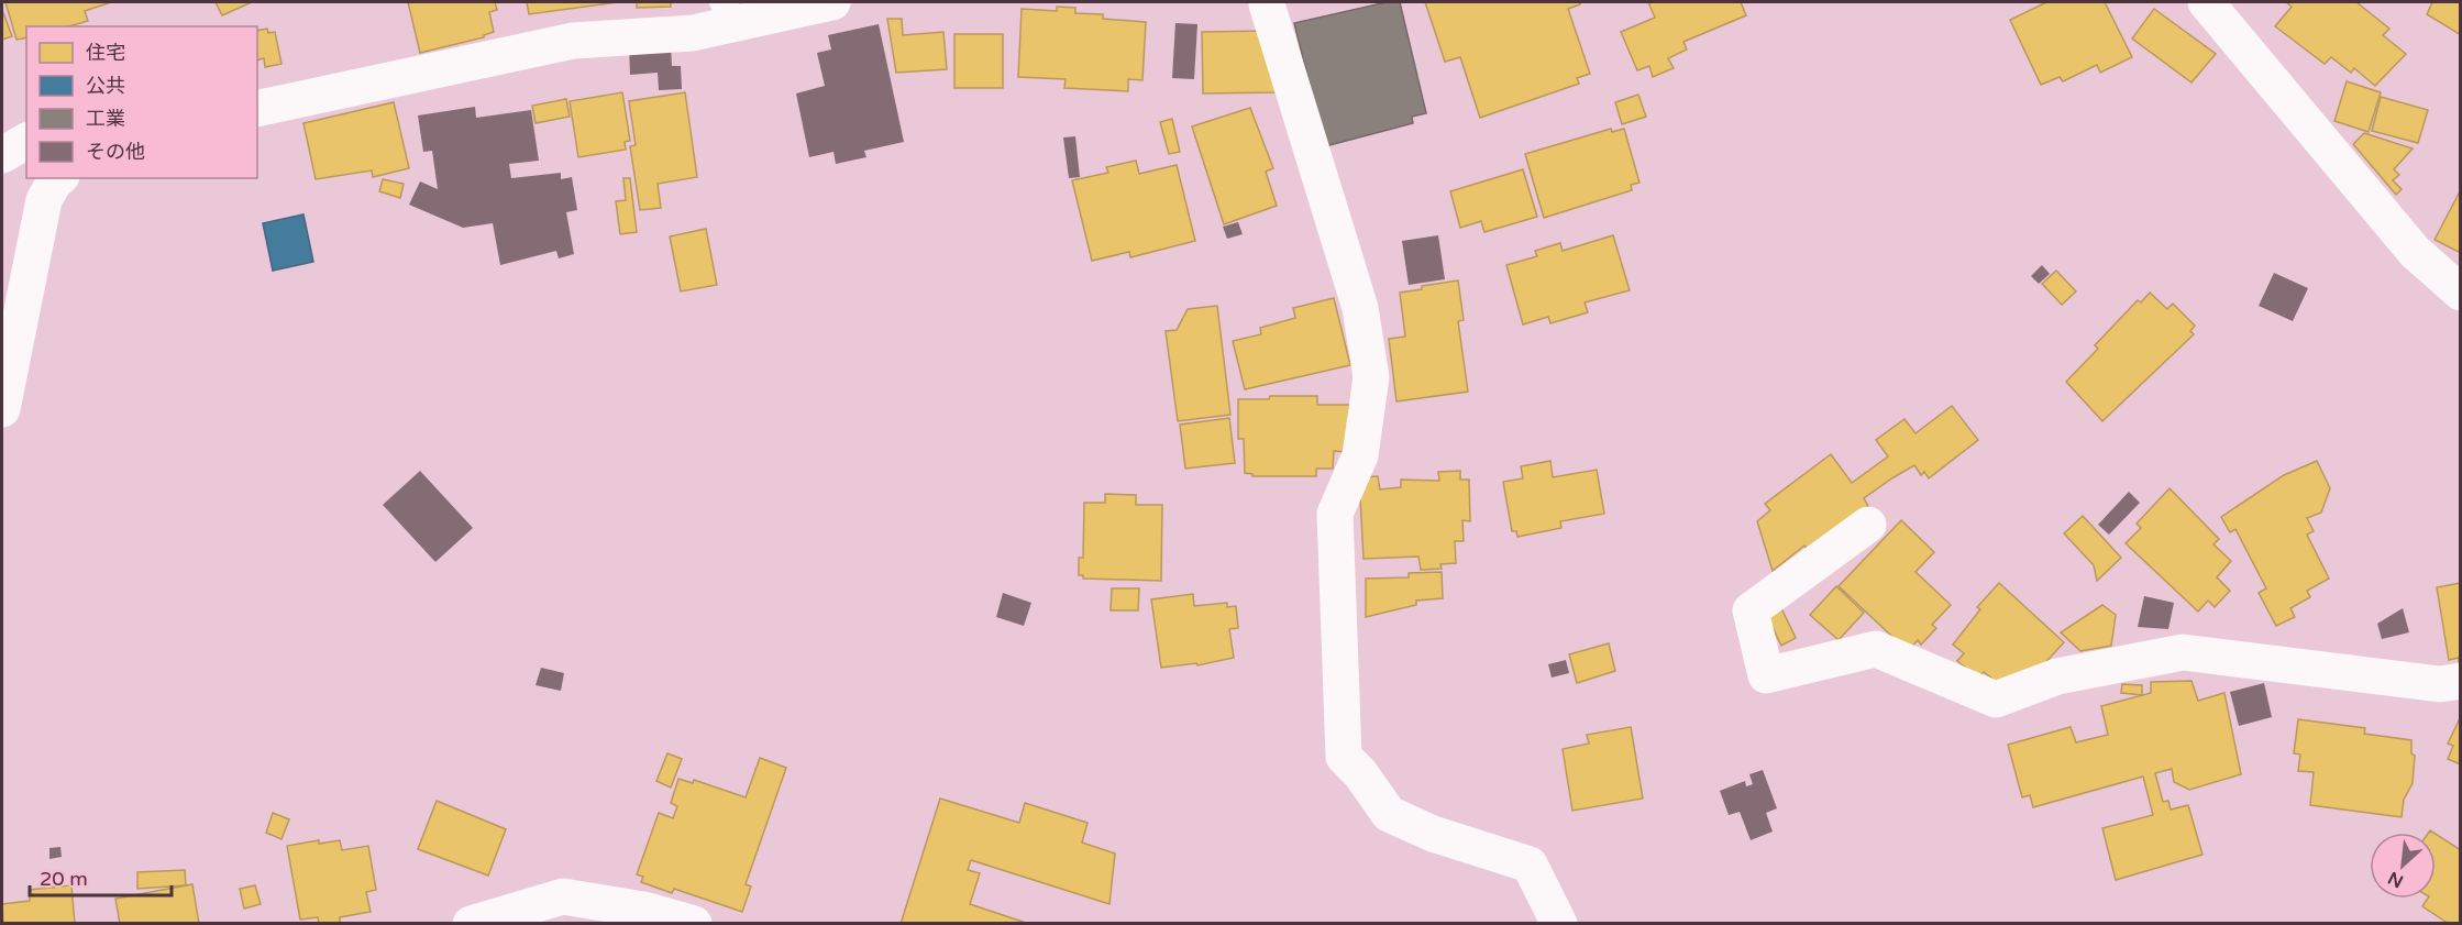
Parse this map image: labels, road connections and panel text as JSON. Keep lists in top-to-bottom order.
{
  "legend": [
    "住宅",
    "公共",
    "工業",
    "その他"
  ],
  "scale_bar": "20 m",
  "north": "bottom left"
}
